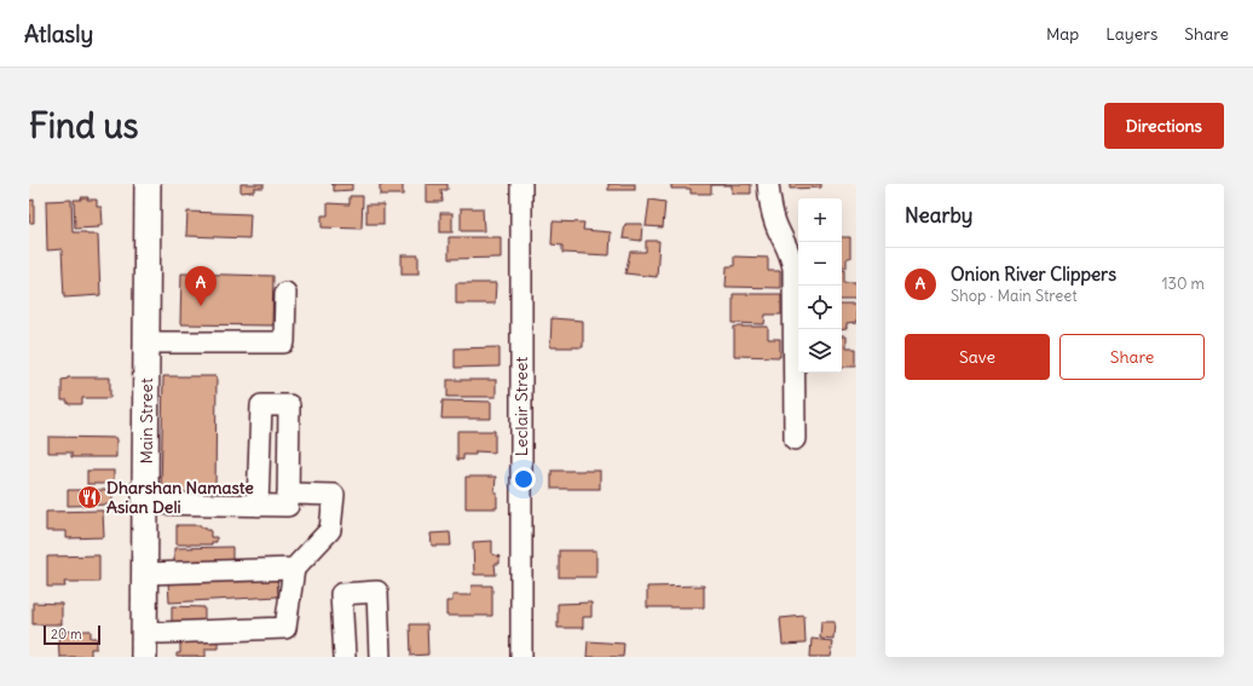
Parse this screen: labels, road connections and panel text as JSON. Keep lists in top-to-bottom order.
{
  "streets": {
    "main road": ["Main Street"],
    "street": ["Leclair Street"]
  },
  "places": {
    "restaurant": ["Dharshan Namaste Asian Deli"]
  },
  "scale_bar": "20 m",
  "page": {
    "header": "Atlasly",
    "nav": ["Map", "Layers", "Share"],
    "buttons": [
      "Directions",
      ["Save", "Share"]
    ],
    "title": "Find us",
    "heading": "Nearby",
    "map_buttons": ["+", "−"],
    "list": [
      {
        "mark": "A",
        "name": "Onion River Clippers",
        "note": "Shop · Main Street",
        "value": "130 m"
      }
    ],
    "pins": "A",
    "scale": "20 m"
  }
}
